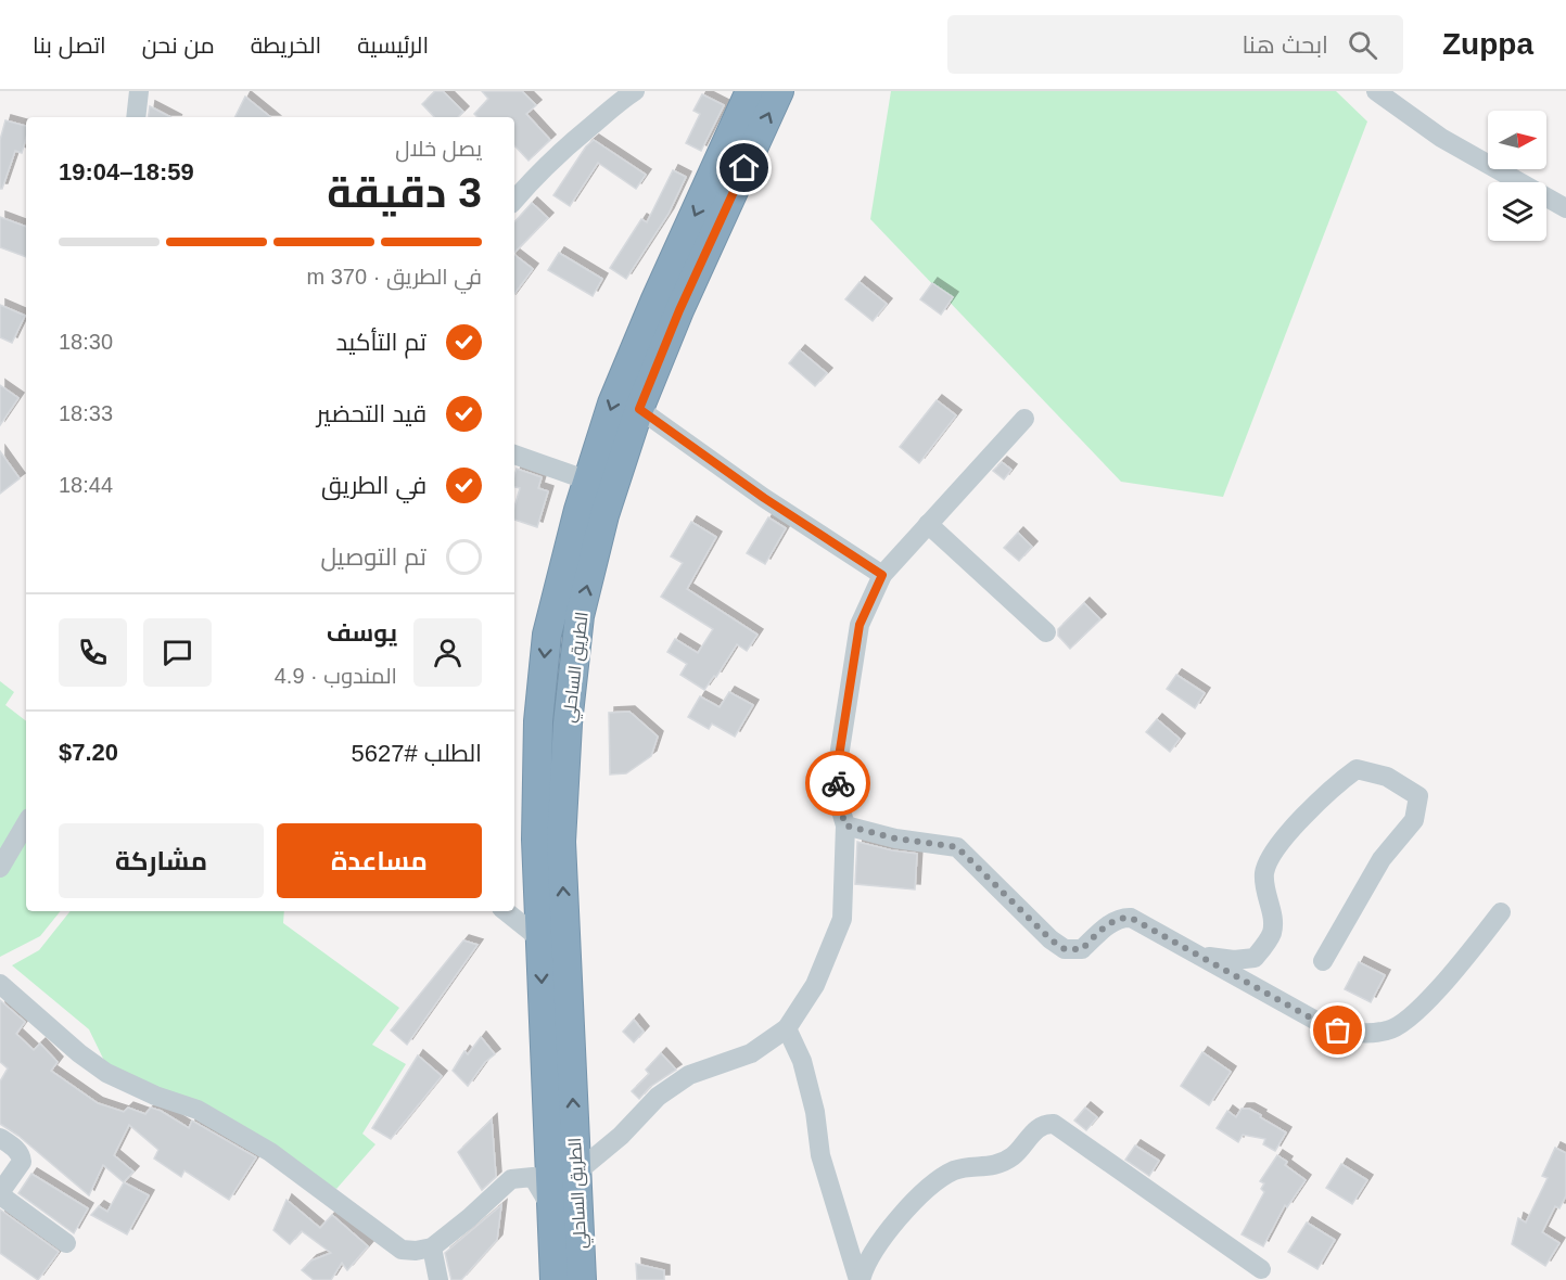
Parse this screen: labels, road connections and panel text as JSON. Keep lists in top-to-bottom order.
{
  "streets": {
    "highway": ["الطريق الساحلي"]
  },
  "north": "right",
  "page": {
    "header": "Zuppa",
    "search": "ابحث هنا",
    "nav": [
      "الرئيسية",
      "الخريطة",
      "من نحن",
      "اتصل بنا"
    ],
    "heading": ["3 دقيقة", "يصل خلال", "18:59–19:04"],
    "panel": [
      "يوسف",
      "المندوب · 4.9",
      "الطلب #5627",
      "$7.20"
    ],
    "bar": "في الطريق · 370 m",
    "list": [
      ["تم التأكيد", "18:30"],
      ["قيد التحضير", "18:33"],
      ["في الطريق", "18:44"],
      "تم التوصيل"
    ],
    "buttons": ["مساعدة", "مشاركة"]
  }
}
